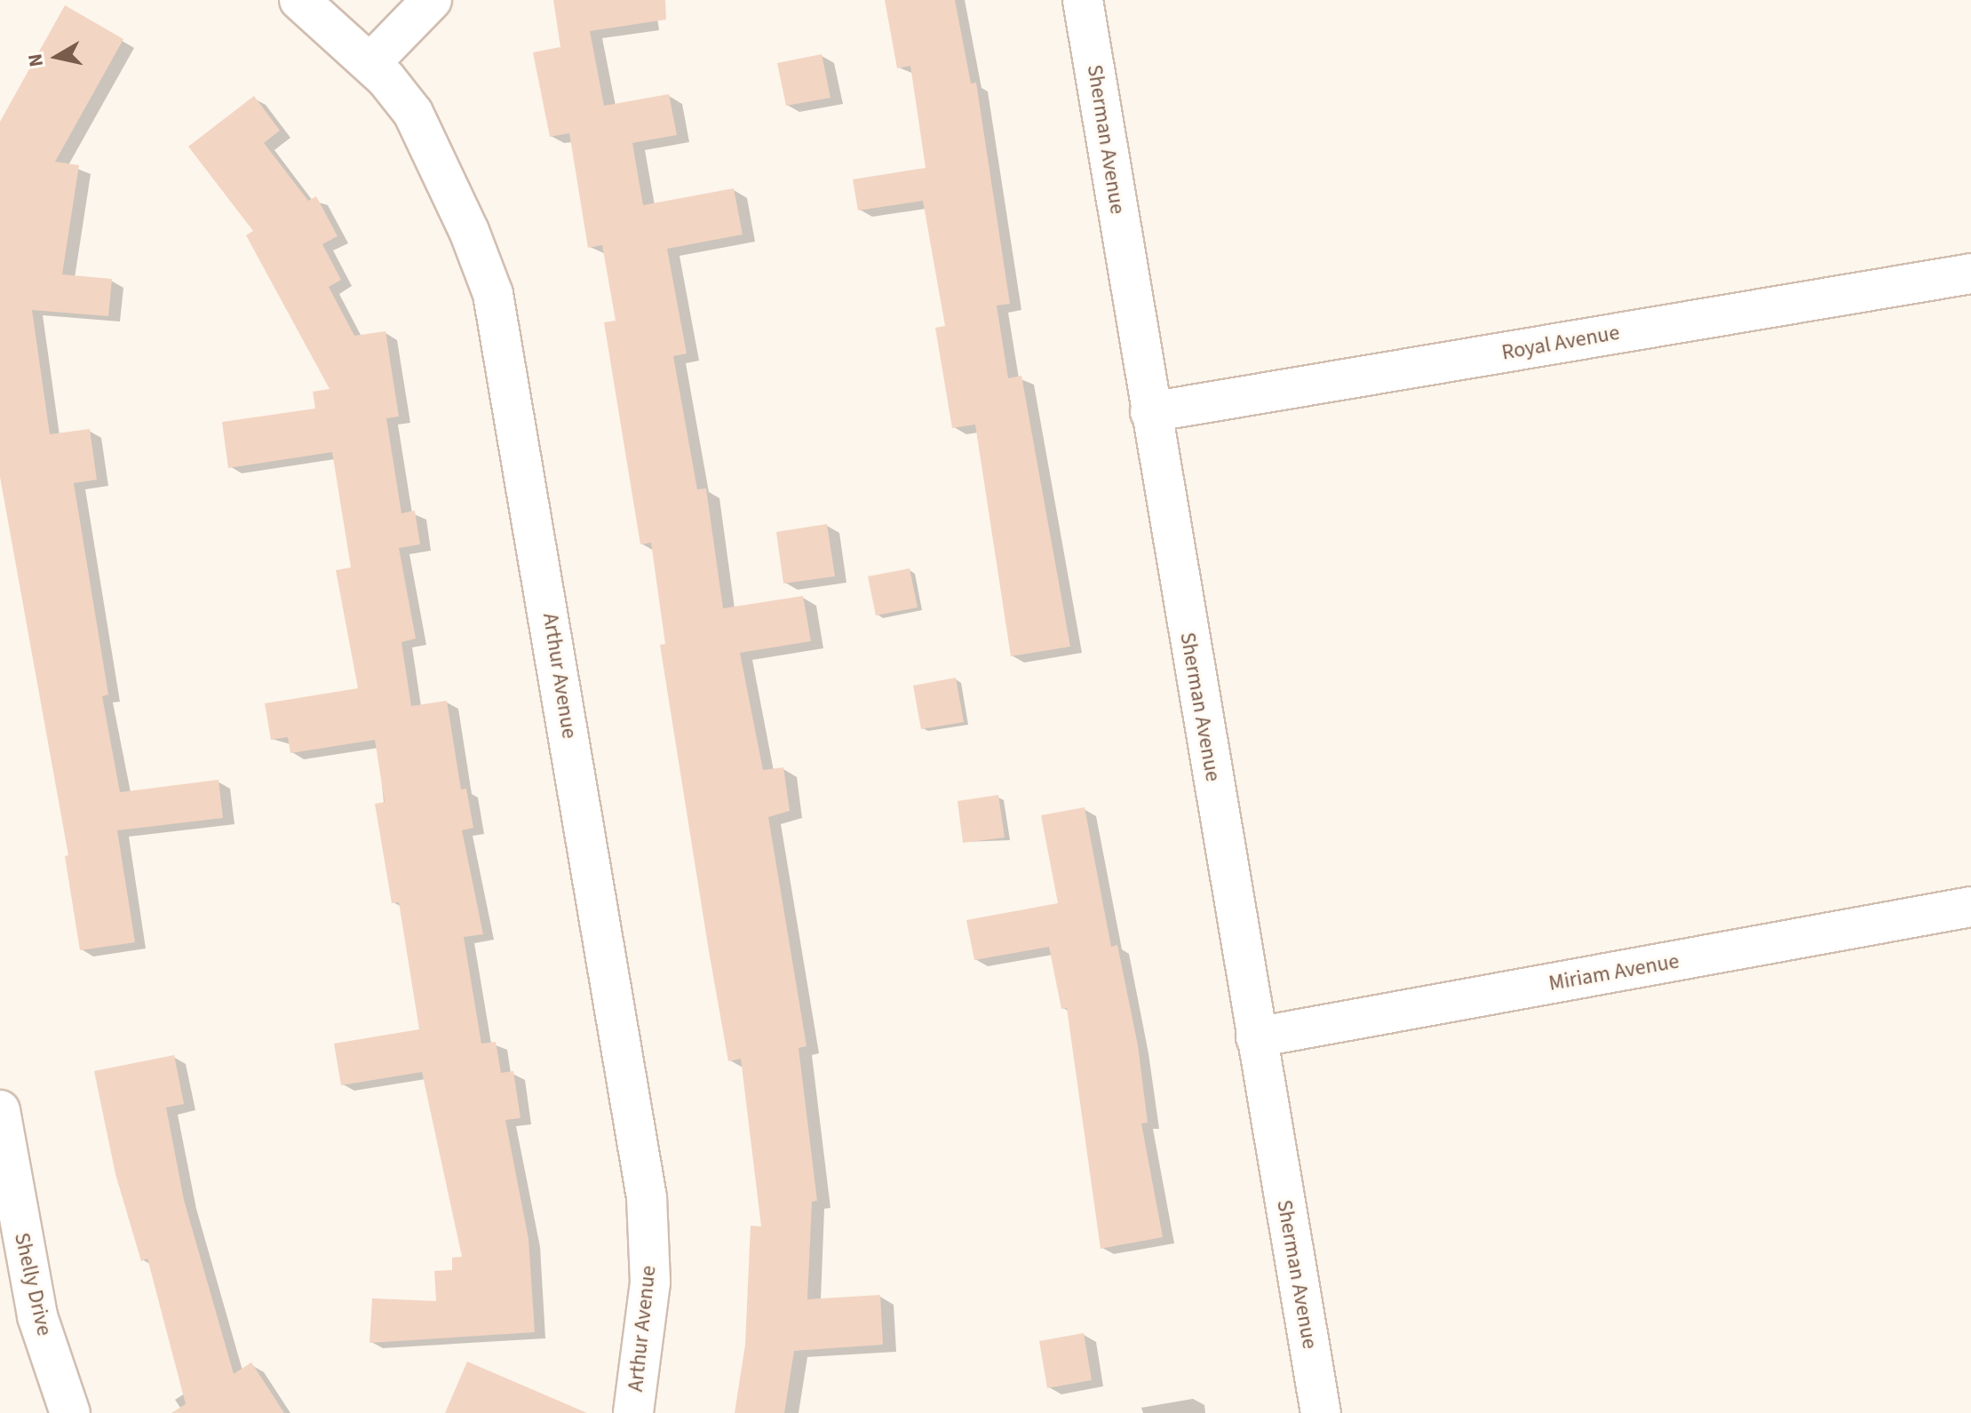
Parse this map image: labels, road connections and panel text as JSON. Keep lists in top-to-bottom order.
{
  "streets": {
    "street": [
      "Sherman Avenue",
      "Royal Avenue",
      "Arthur Avenue",
      "Miriam Avenue",
      "Shelly Drive"
    ]
  },
  "crossings": [
    ["Sherman Avenue", "Royal Avenue"],
    ["Sherman Avenue", "Miriam Avenue"]
  ],
  "north": "left"
}
